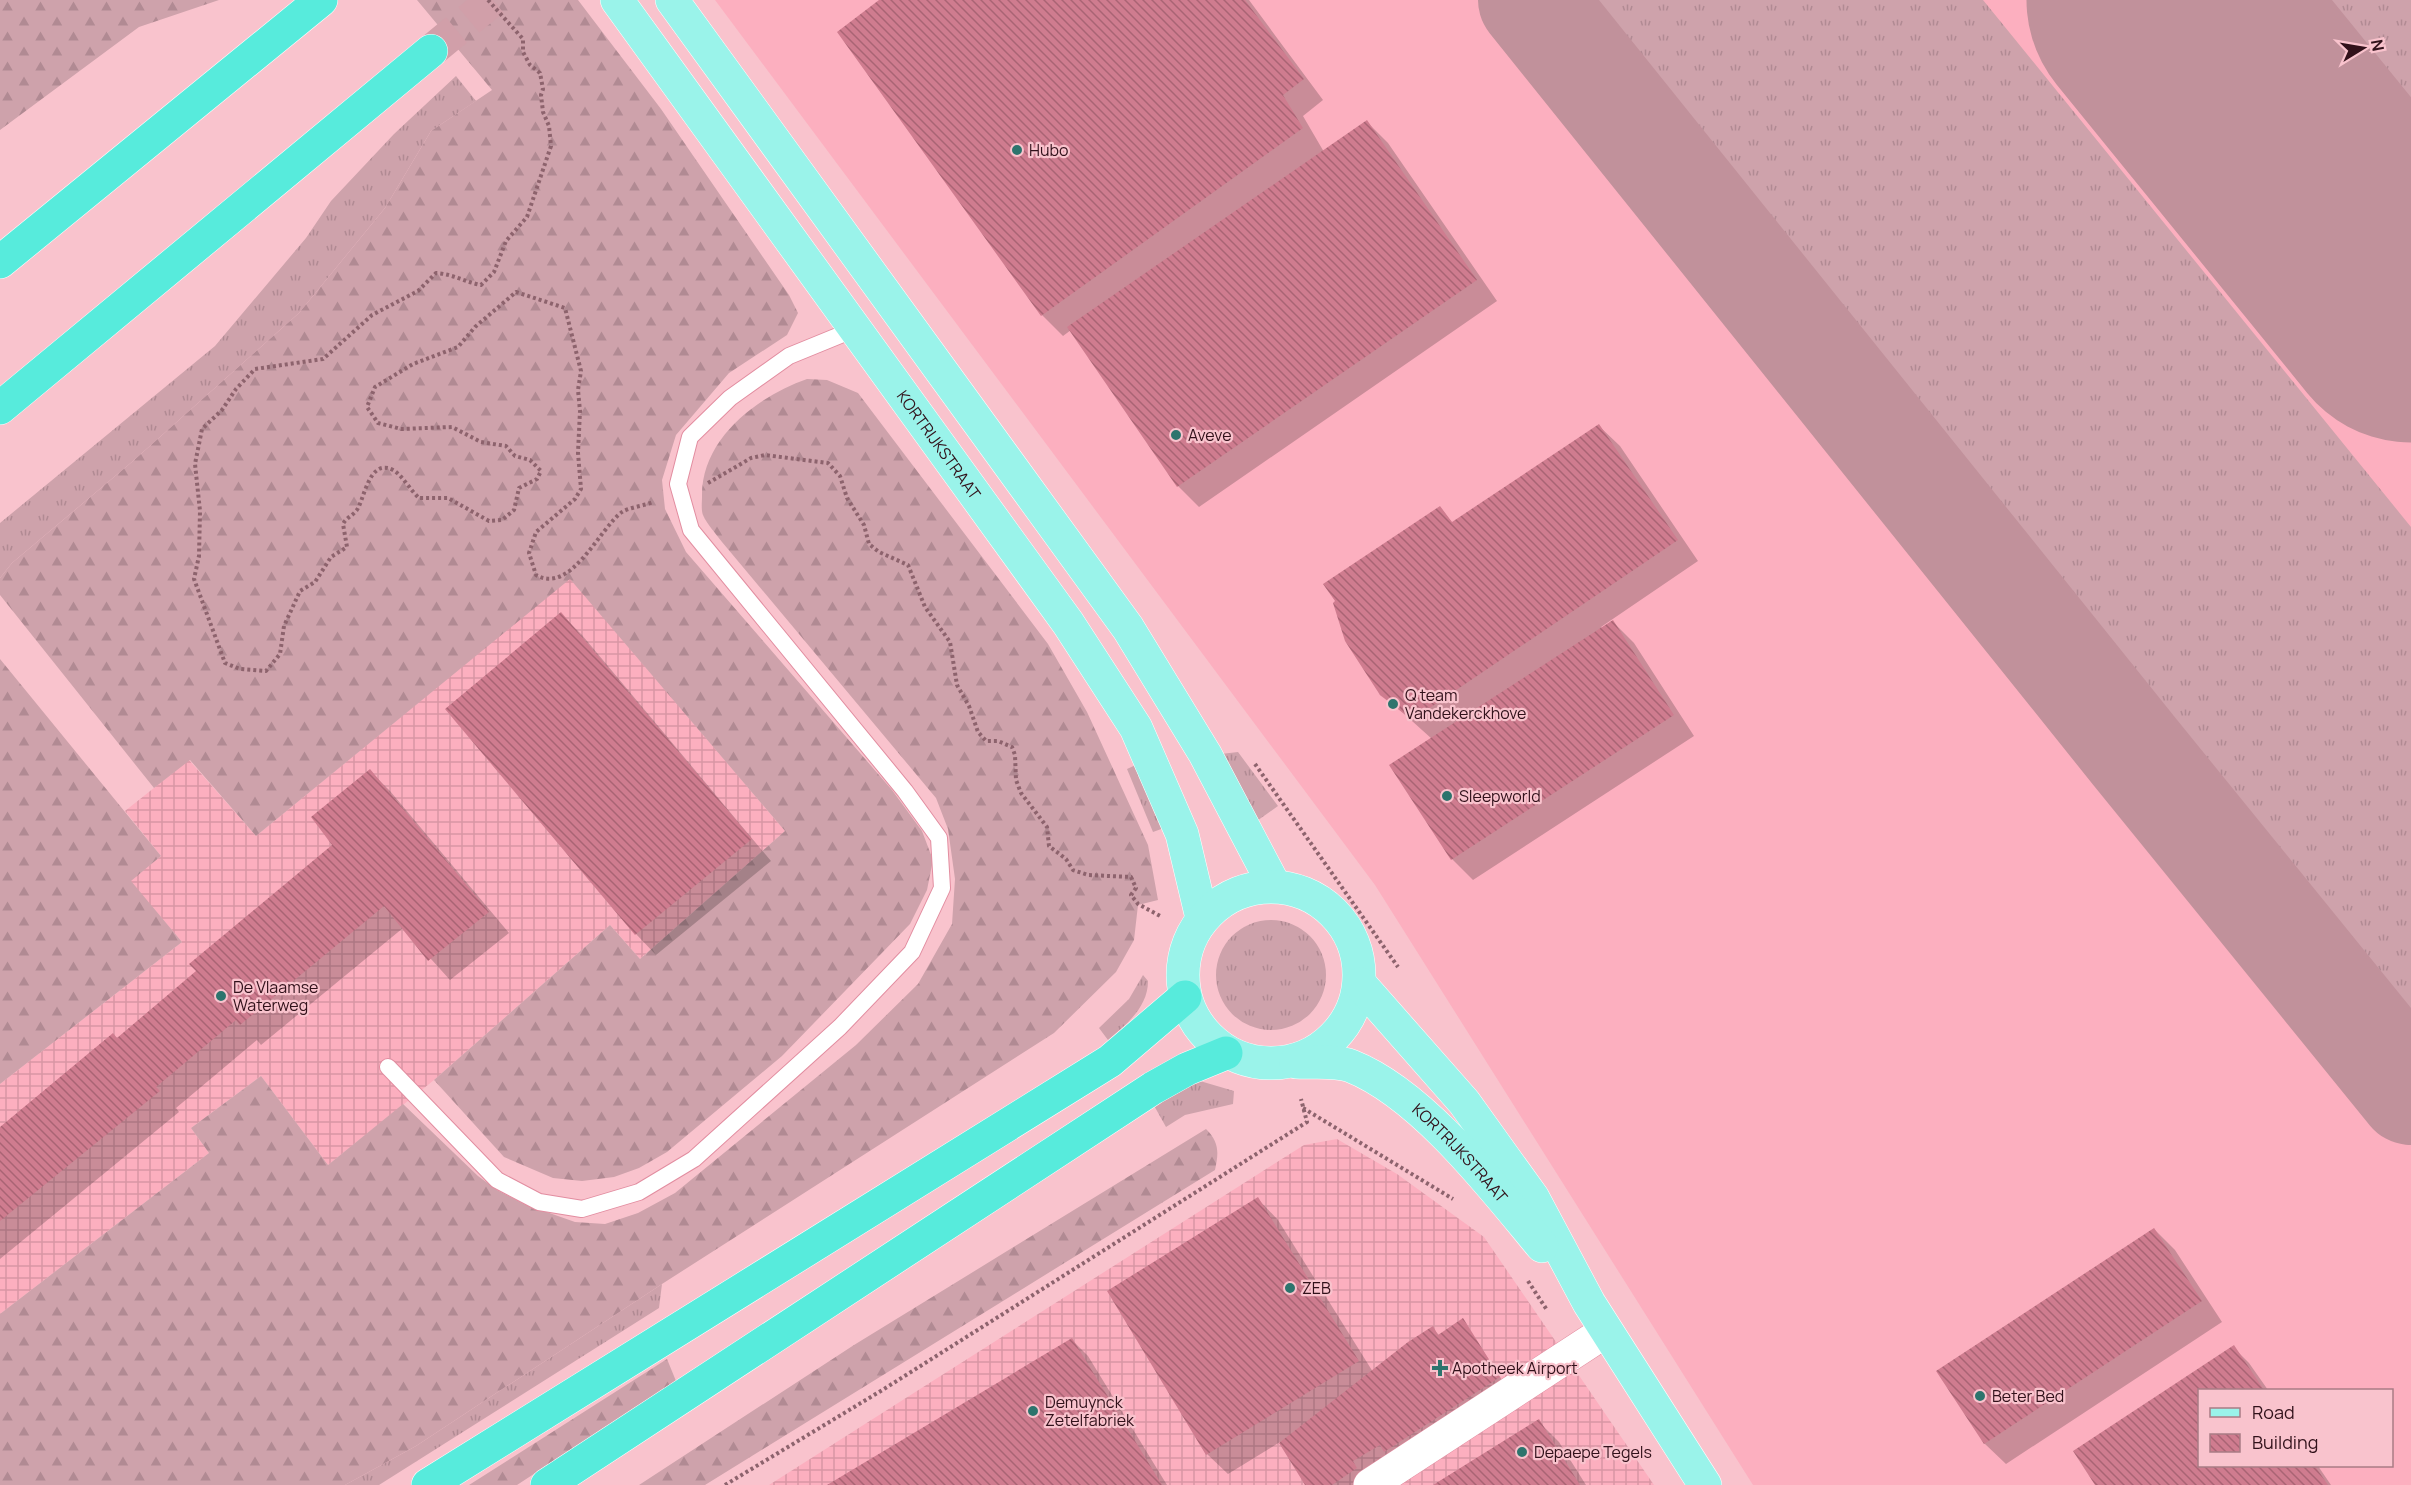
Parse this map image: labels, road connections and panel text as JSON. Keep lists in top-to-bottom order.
{
  "streets": {
    "main road": ["KORTRIJKSTRAAT"]
  },
  "places": {
    "other": [
      "Hubo",
      "Aveve",
      "Q team Vandekerckhove",
      "Sleepworld",
      "De Vlaamse Waterweg",
      "ZEB",
      "Beter Bed",
      "Demuynck Zetelfabriek",
      "Depaepe Tegels"
    ],
    "health": ["Apotheek Airport"]
  },
  "legend": ["Road", "Building"],
  "north": "right"
}
